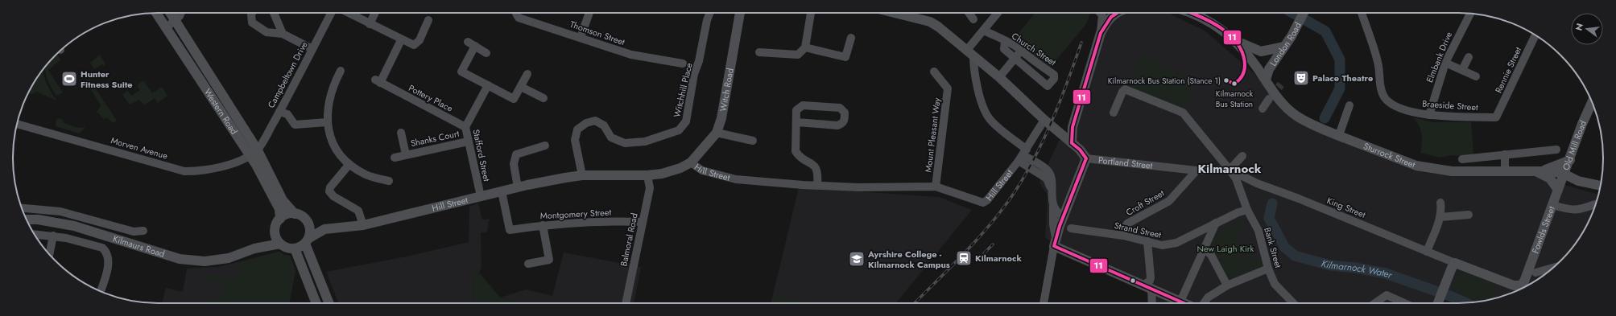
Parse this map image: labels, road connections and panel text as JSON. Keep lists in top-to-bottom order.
{
  "streets": {
    "main road": [
      "London Road",
      "Witch Road",
      "Western Road",
      "Old Mill Road",
      "Sturrock Street",
      "Portland Street",
      "Hill Street",
      "Fowlds Street",
      "Kilmaurs Road"
    ],
    "street": [
      "Thomson Street",
      "Church Street",
      "Elmbank Drive",
      "Rennie Street",
      "Campbeltown Drive",
      "Witchhill Place",
      "Pottery Place",
      "Braeside Street",
      "Mount Pleasant Way",
      "Shanks Court",
      "Morven Avenue",
      "Stafford Street",
      "Croft Street",
      "King Street",
      "Montgomery Street",
      "Strand Street",
      "Balmoral Road",
      "Bank Street"
    ]
  },
  "crossings": [
    ["London Road", "Sturrock Street"],
    ["Elmbank Drive", "Braeside Street"],
    ["Rennie Street", "Braeside Street"],
    ["Campbeltown Drive", "Western Road"],
    ["Campbeltown Drive", "Morven Avenue"],
    ["Witchhill Place", "Hill Street"],
    ["Witch Road", "Hill Street"],
    ["Pottery Place", "Stafford Street"],
    ["Western Road", "Morven Avenue"],
    ["Western Road", "Hill Street"],
    ["Western Road", "Kilmaurs Road"],
    ["Mount Pleasant Way", "Hill Street"],
    ["Shanks Court", "Stafford Street"],
    ["Old Mill Road", "Sturrock Street"],
    ["Old Mill Road", "Fowlds Street"],
    ["Stafford Street", "Hill Street"],
    ["Sturrock Street", "Fowlds Street"],
    ["Portland Street", "Hill Street"],
    ["Portland Street", "Croft Street"],
    ["Portland Street", "King Street"],
    ["Portland Street", "Bank Street"],
    ["Hill Street", "Montgomery Street"],
    ["Hill Street", "Balmoral Road"],
    ["Hill Street", "Kilmaurs Road"],
    ["Croft Street", "Strand Street"],
    ["King Street", "Bank Street"],
    ["Montgomery Street", "Balmoral Road"],
    ["Strand Street", "Bank Street"]
  ],
  "districts": ["Kilmarnock"],
  "water": ["Kilmarnock Water"],
  "parks": ["New Laigh Kirk"],
  "places": {
    "theatre": ["Palace Theatre"],
    "sports": ["Hunter Fitness Suite"],
    "other": ["Kilmarnock Bus Station (Stance 1)", "Kilmarnock Bus Station"],
    "station": ["Kilmarnock"],
    "school or university": ["Ayrshire College - Kilmarnock Campus"]
  },
  "lines": ["transit line 11"],
  "north": "left"
}
